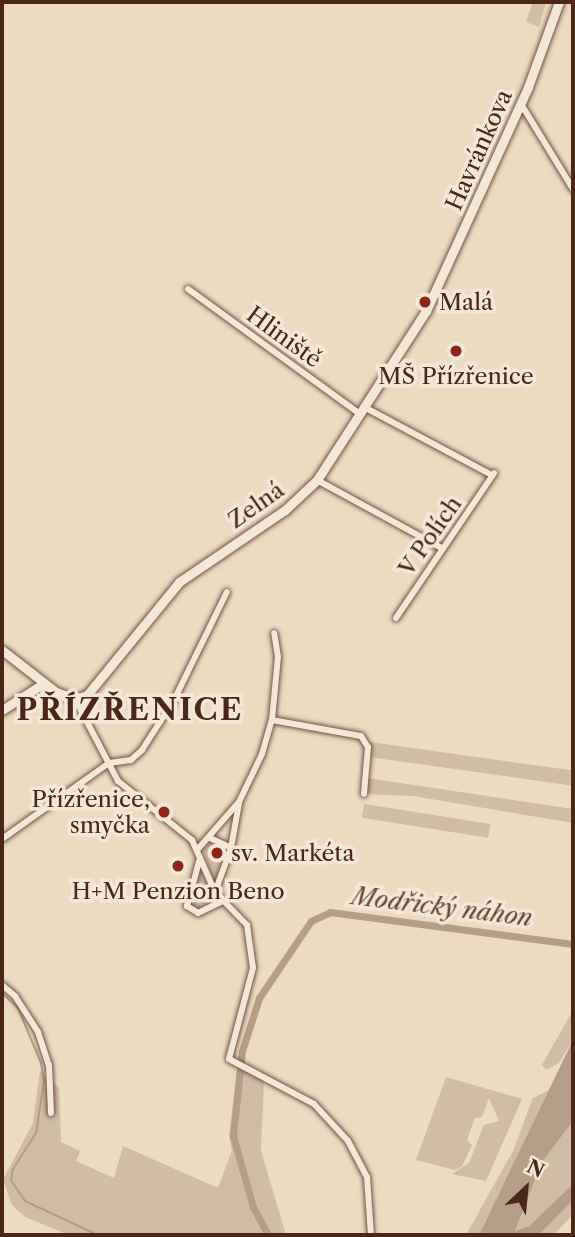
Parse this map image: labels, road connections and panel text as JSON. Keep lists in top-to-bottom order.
{
  "streets": {
    "street": [
      "Havránkova",
      "Hliniště",
      "Zelná",
      "V Polích"
    ]
  },
  "crossings": [
    ["Havránkova", "Zelná"],
    ["Hliniště", "Zelná"],
    ["Hliniště", "V Polích"],
    ["Zelná", "V Polích"]
  ],
  "districts": ["PŘÍZŘENICE"],
  "water": ["Modřický náhon"],
  "places": [
    "Malá",
    "MŠ Přízřenice",
    "Přízřenice, smyčka",
    "sv. Markéta",
    "H+M Penzion Beno"
  ],
  "north": "top right"
}
